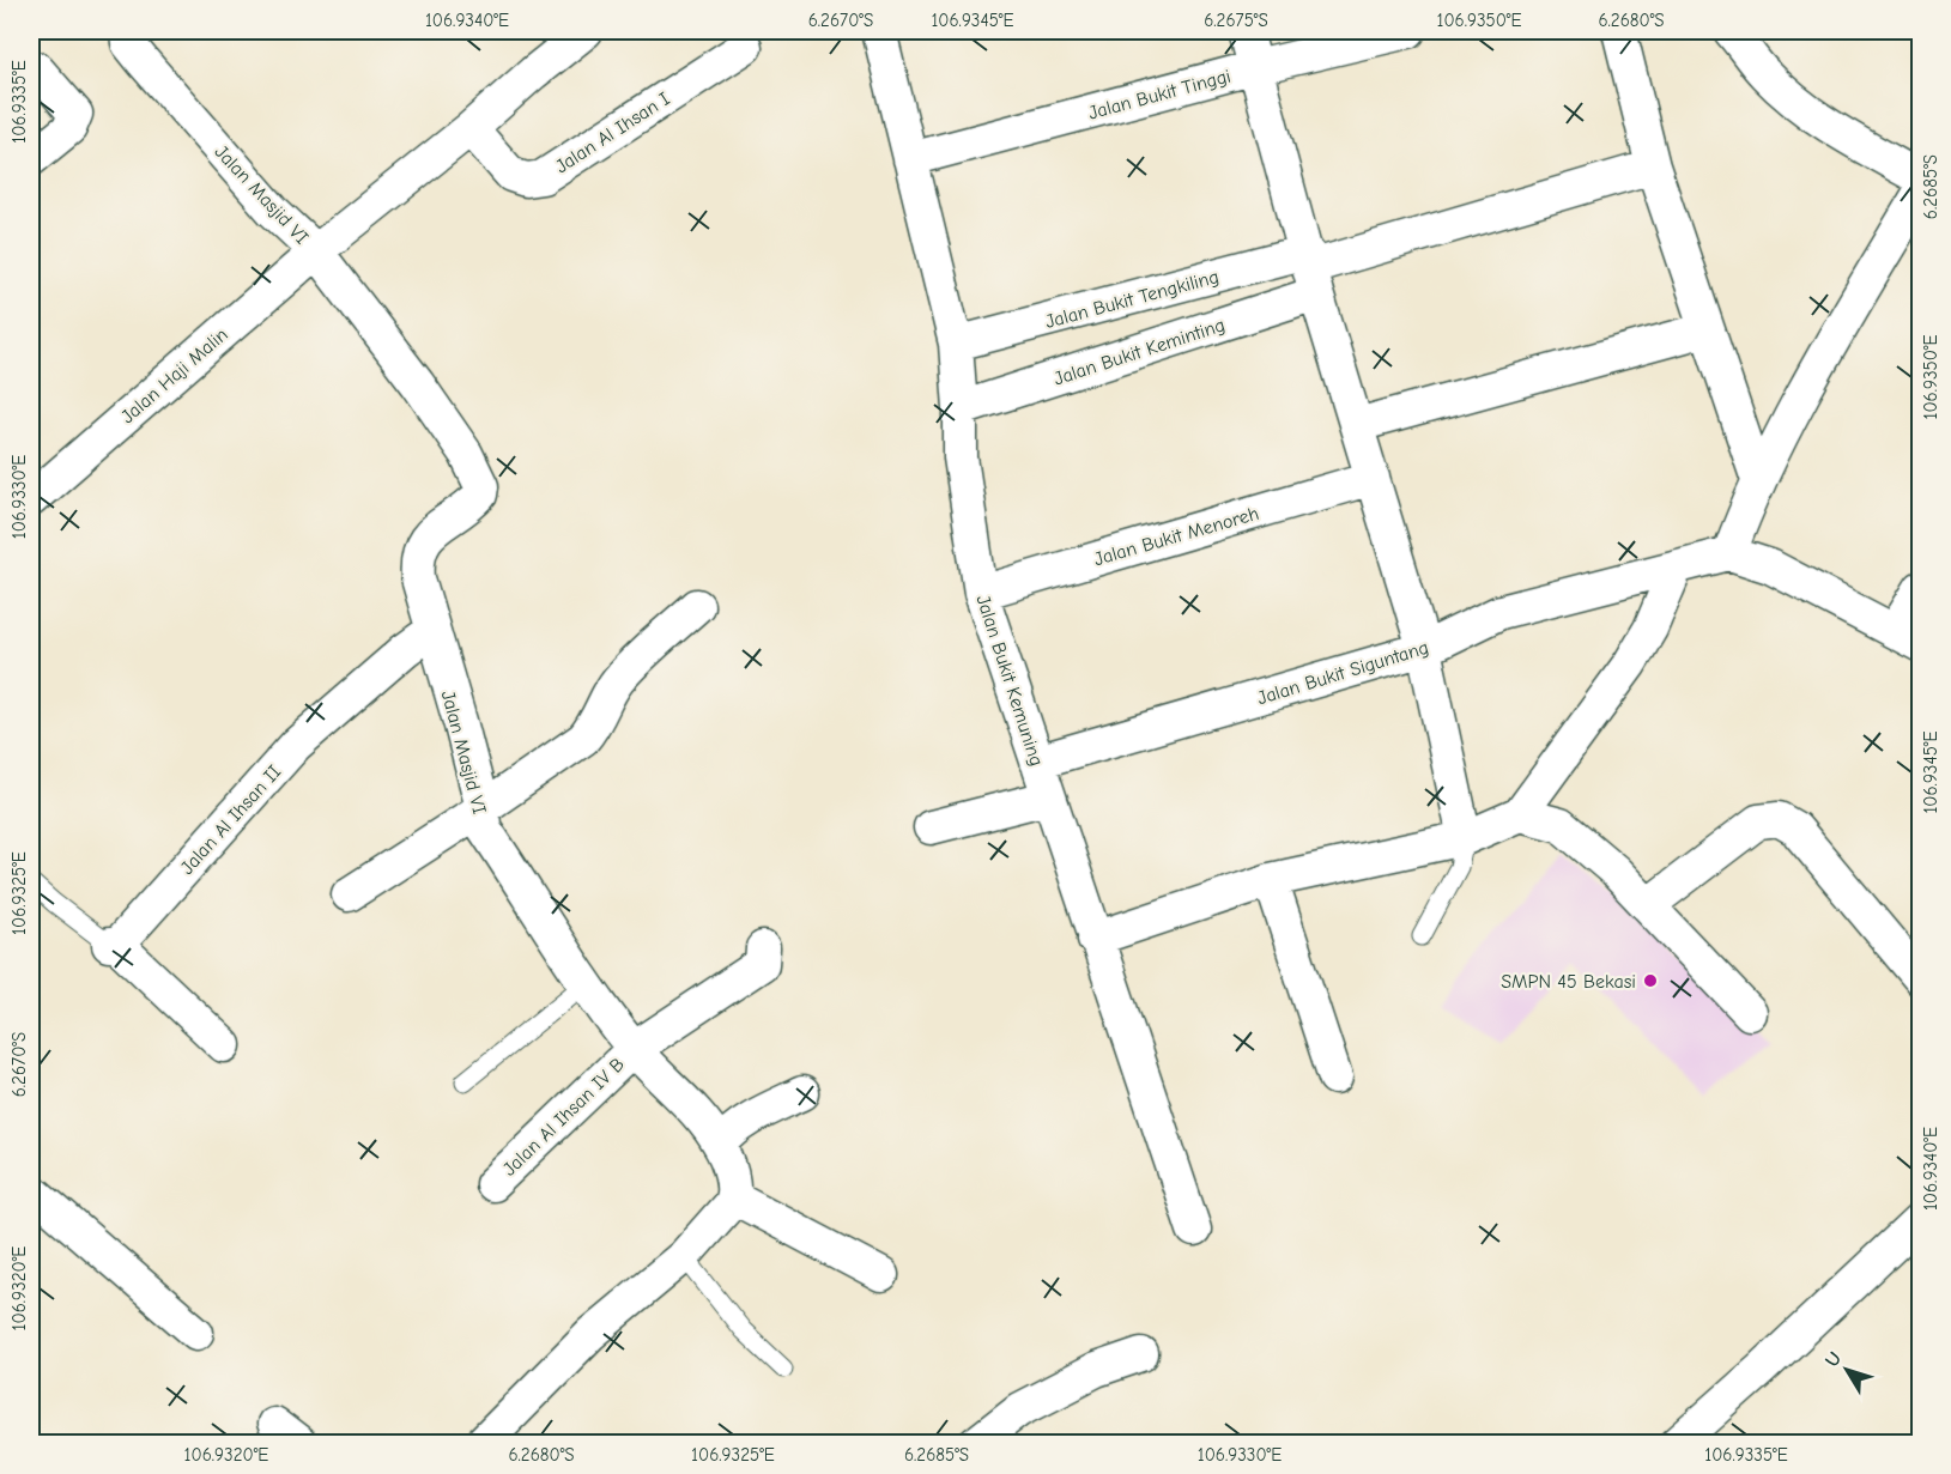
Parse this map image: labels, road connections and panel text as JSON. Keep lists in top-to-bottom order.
{
  "streets": {
    "street": [
      "Jalan Bukit Tinggi",
      "Jalan Al Ihsan I",
      "Jalan Masjid VI",
      "Jalan Bukit Tengkiling",
      "Jalan Bukit Keminting",
      "Jalan Haji Malin",
      "Jalan Bukit Menoreh",
      "Jalan Bukit Siguntang",
      "Jalan Bukit Kemuning",
      "Jalan Al Ihsan II",
      "Jalan Al Ihsan IV B"
    ]
  },
  "crossings": [
    ["Jalan Bukit Tinggi", "Jalan Bukit Kemuning"],
    ["Jalan Masjid VI", "Jalan Haji Malin"],
    ["Jalan Masjid VI", "Jalan Al Ihsan II"],
    ["Jalan Masjid VI", "Jalan Al Ihsan IV B"],
    ["Jalan Bukit Tengkiling", "Jalan Bukit Keminting"],
    ["Jalan Bukit Tengkiling", "Jalan Bukit Kemuning"],
    ["Jalan Bukit Keminting", "Jalan Bukit Kemuning"],
    ["Jalan Bukit Menoreh", "Jalan Bukit Kemuning"],
    ["Jalan Bukit Siguntang", "Jalan Bukit Kemuning"]
  ],
  "places": ["SMPN 45 Bekasi"],
  "north": "top left",
  "coordinates": [
    "106.9340°E",
    "6.2670°S",
    "106.9345°E",
    "6.2675°S",
    "106.9350°E",
    "6.2680°S",
    "106.9335°E",
    "6.2685°S",
    "106.9330°E",
    "106.9325°E",
    "106.9320°E"
  ]
}
